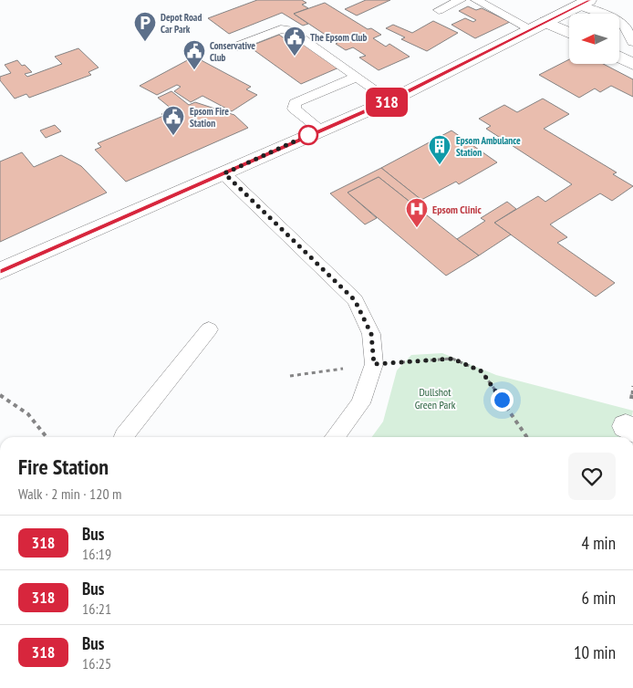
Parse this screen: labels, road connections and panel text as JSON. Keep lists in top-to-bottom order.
{
  "parks": ["Dullshot Green Park"],
  "places": {
    "parking": ["Depot Road Car Park"],
    "public building": ["The Epsom Club", "Conservative Club", "Epsom Fire Station"],
    "building": ["Epsom Ambulance Station"],
    "hospital": ["Epsom Clinic"]
  },
  "lines": ["bus line 318"],
  "north": "left",
  "page": {
    "on_map": "318",
    "heading": ["Fire Station", "Walk · 2 min · 120 m"],
    "list": [
      {
        "mark": "318",
        "name": "Bus",
        "note": "16:19",
        "value": "4 min"
      },
      {
        "mark": "318",
        "name": "Bus",
        "note": "16:21",
        "value": "6 min"
      },
      {
        "mark": "318",
        "name": "Bus",
        "note": "16:25",
        "value": "10 min"
      }
    ]
  }
}
